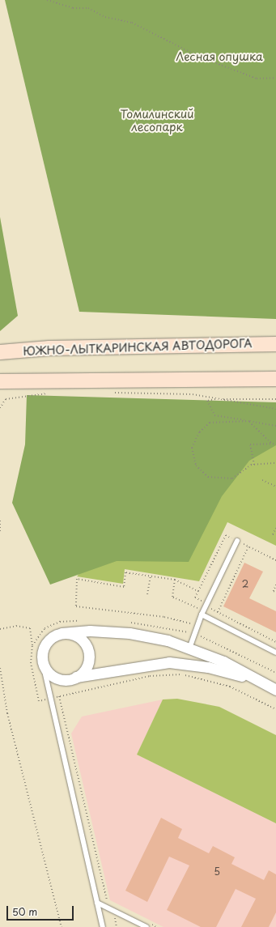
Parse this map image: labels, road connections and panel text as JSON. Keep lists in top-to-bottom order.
{
  "streets": {
    "main road": ["ЮЖНО-ЛЫТКАРИНСКАЯ АВТОДОРОГА"]
  },
  "parks": ["Лесная опушка", "Томилинский лесопарк"],
  "house_numbers": ["2", "5"],
  "scale_bar": "50 m"
}
